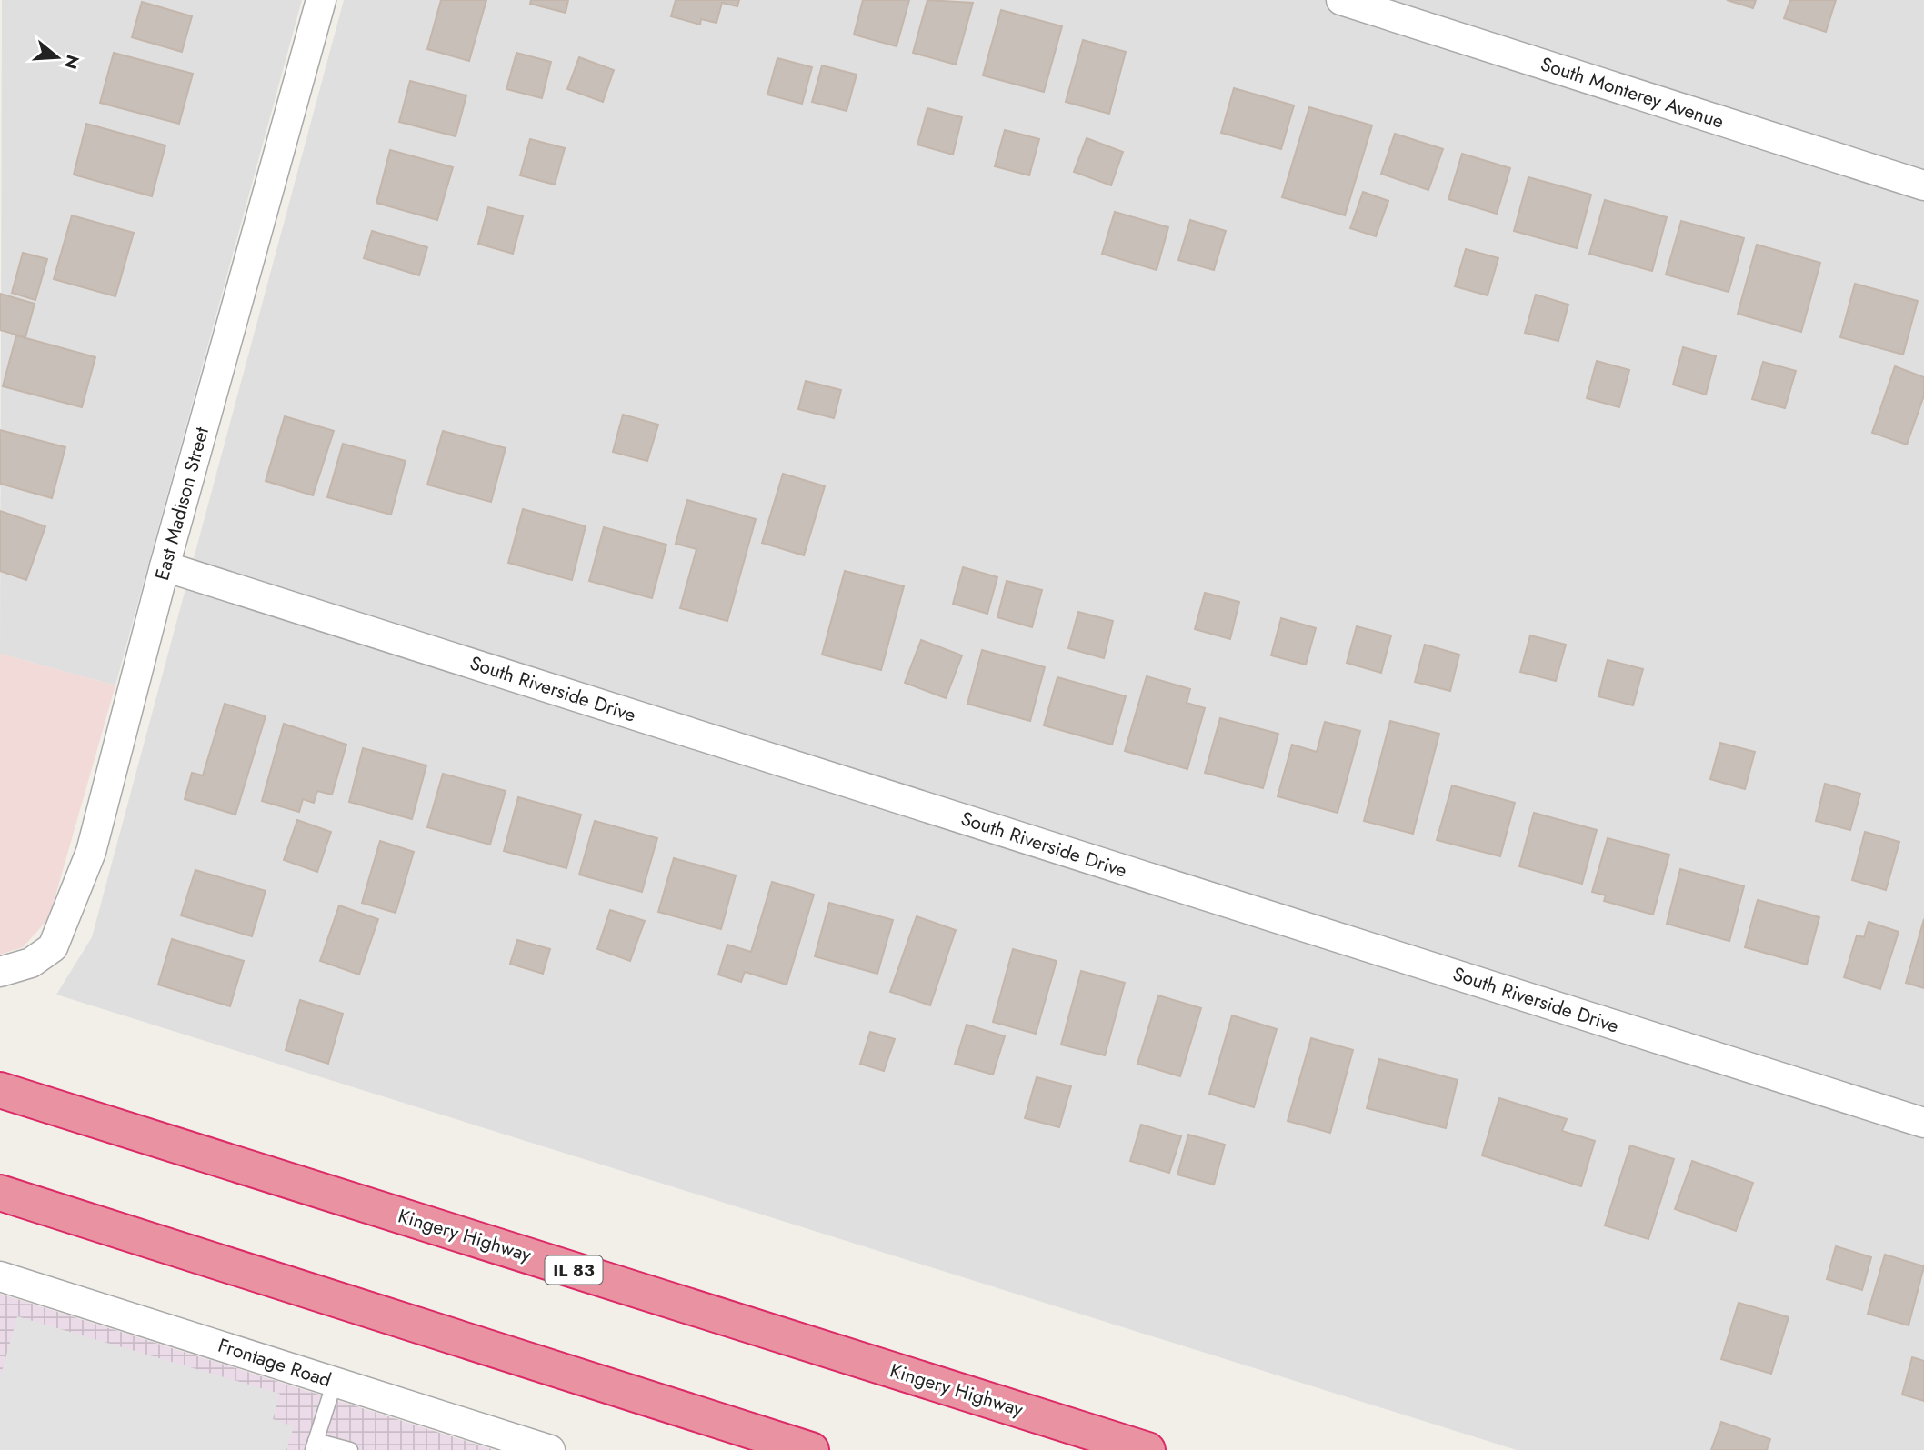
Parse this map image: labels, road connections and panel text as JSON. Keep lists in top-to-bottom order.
{
  "streets": {
    "highway": ["Kingery Highway", "IL 83"],
    "street": [
      "South Monterey Avenue",
      "East Madison Street",
      "South Riverside Drive",
      "Frontage Road"
    ]
  },
  "crossings": [
    ["East Madison Street", "South Riverside Drive"]
  ],
  "north": "right"
}
